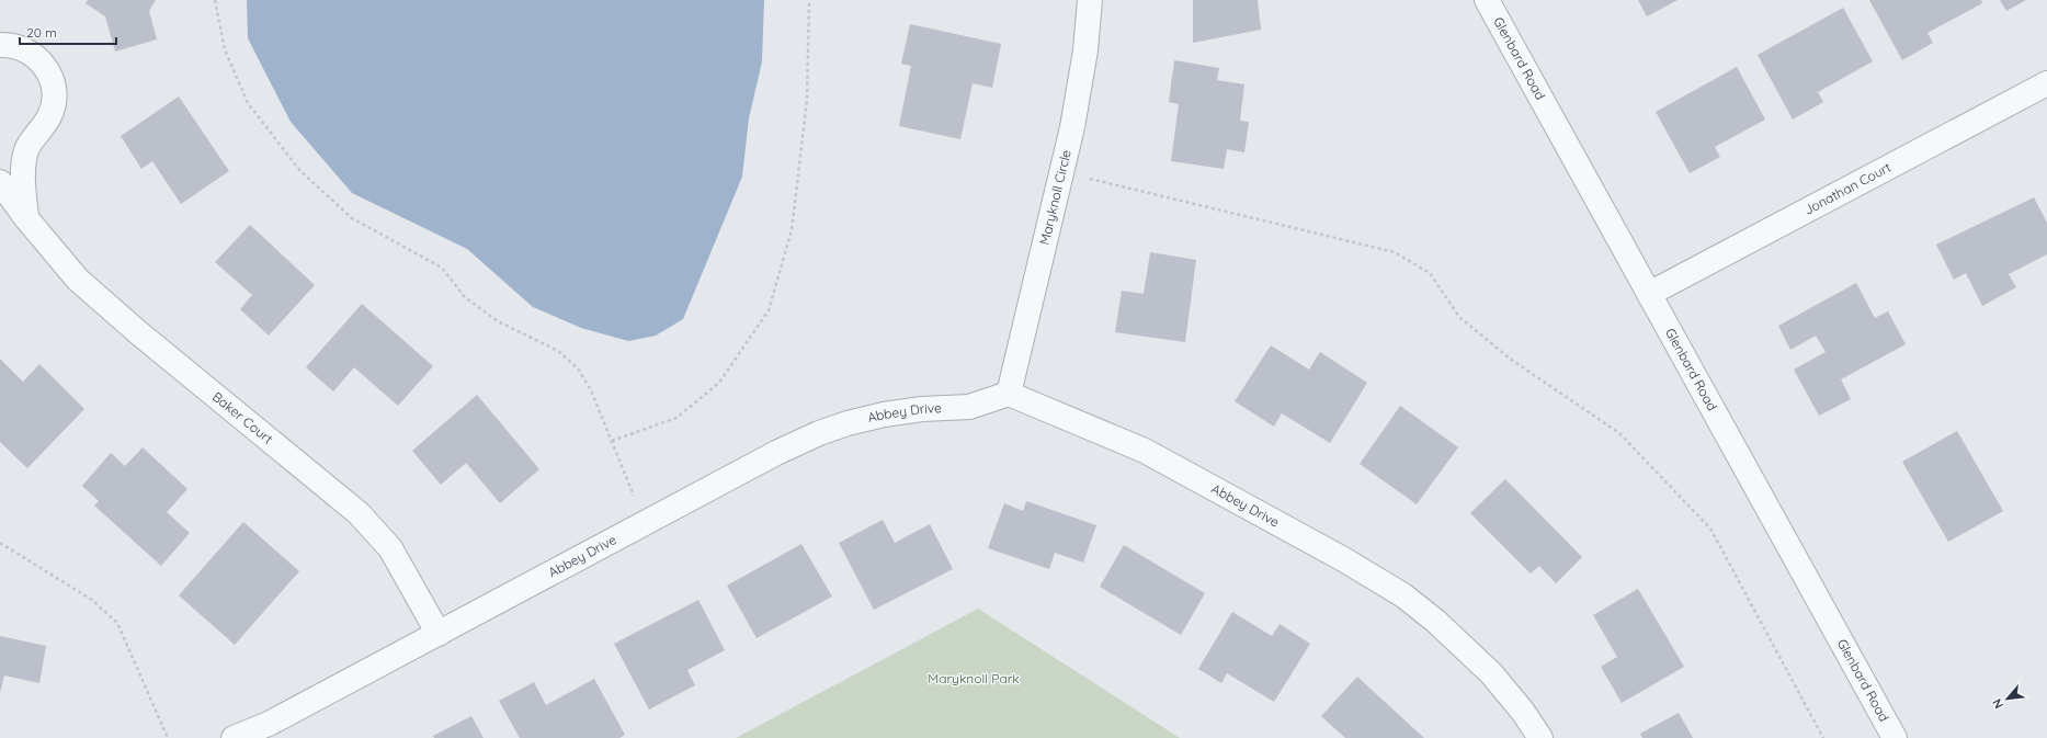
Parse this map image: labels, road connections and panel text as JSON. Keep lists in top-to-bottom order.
{
  "streets": {
    "street": [
      "Glenbard Road",
      "Jonathan Court",
      "Maryknoll Circle",
      "Abbey Drive",
      "Baker Court"
    ]
  },
  "crossings": [
    ["Glenbard Road", "Jonathan Court"],
    ["Maryknoll Circle", "Abbey Drive"],
    ["Abbey Drive", "Baker Court"]
  ],
  "parks": ["Maryknoll Park"],
  "scale_bar": "20 m",
  "north": "bottom left"
}
